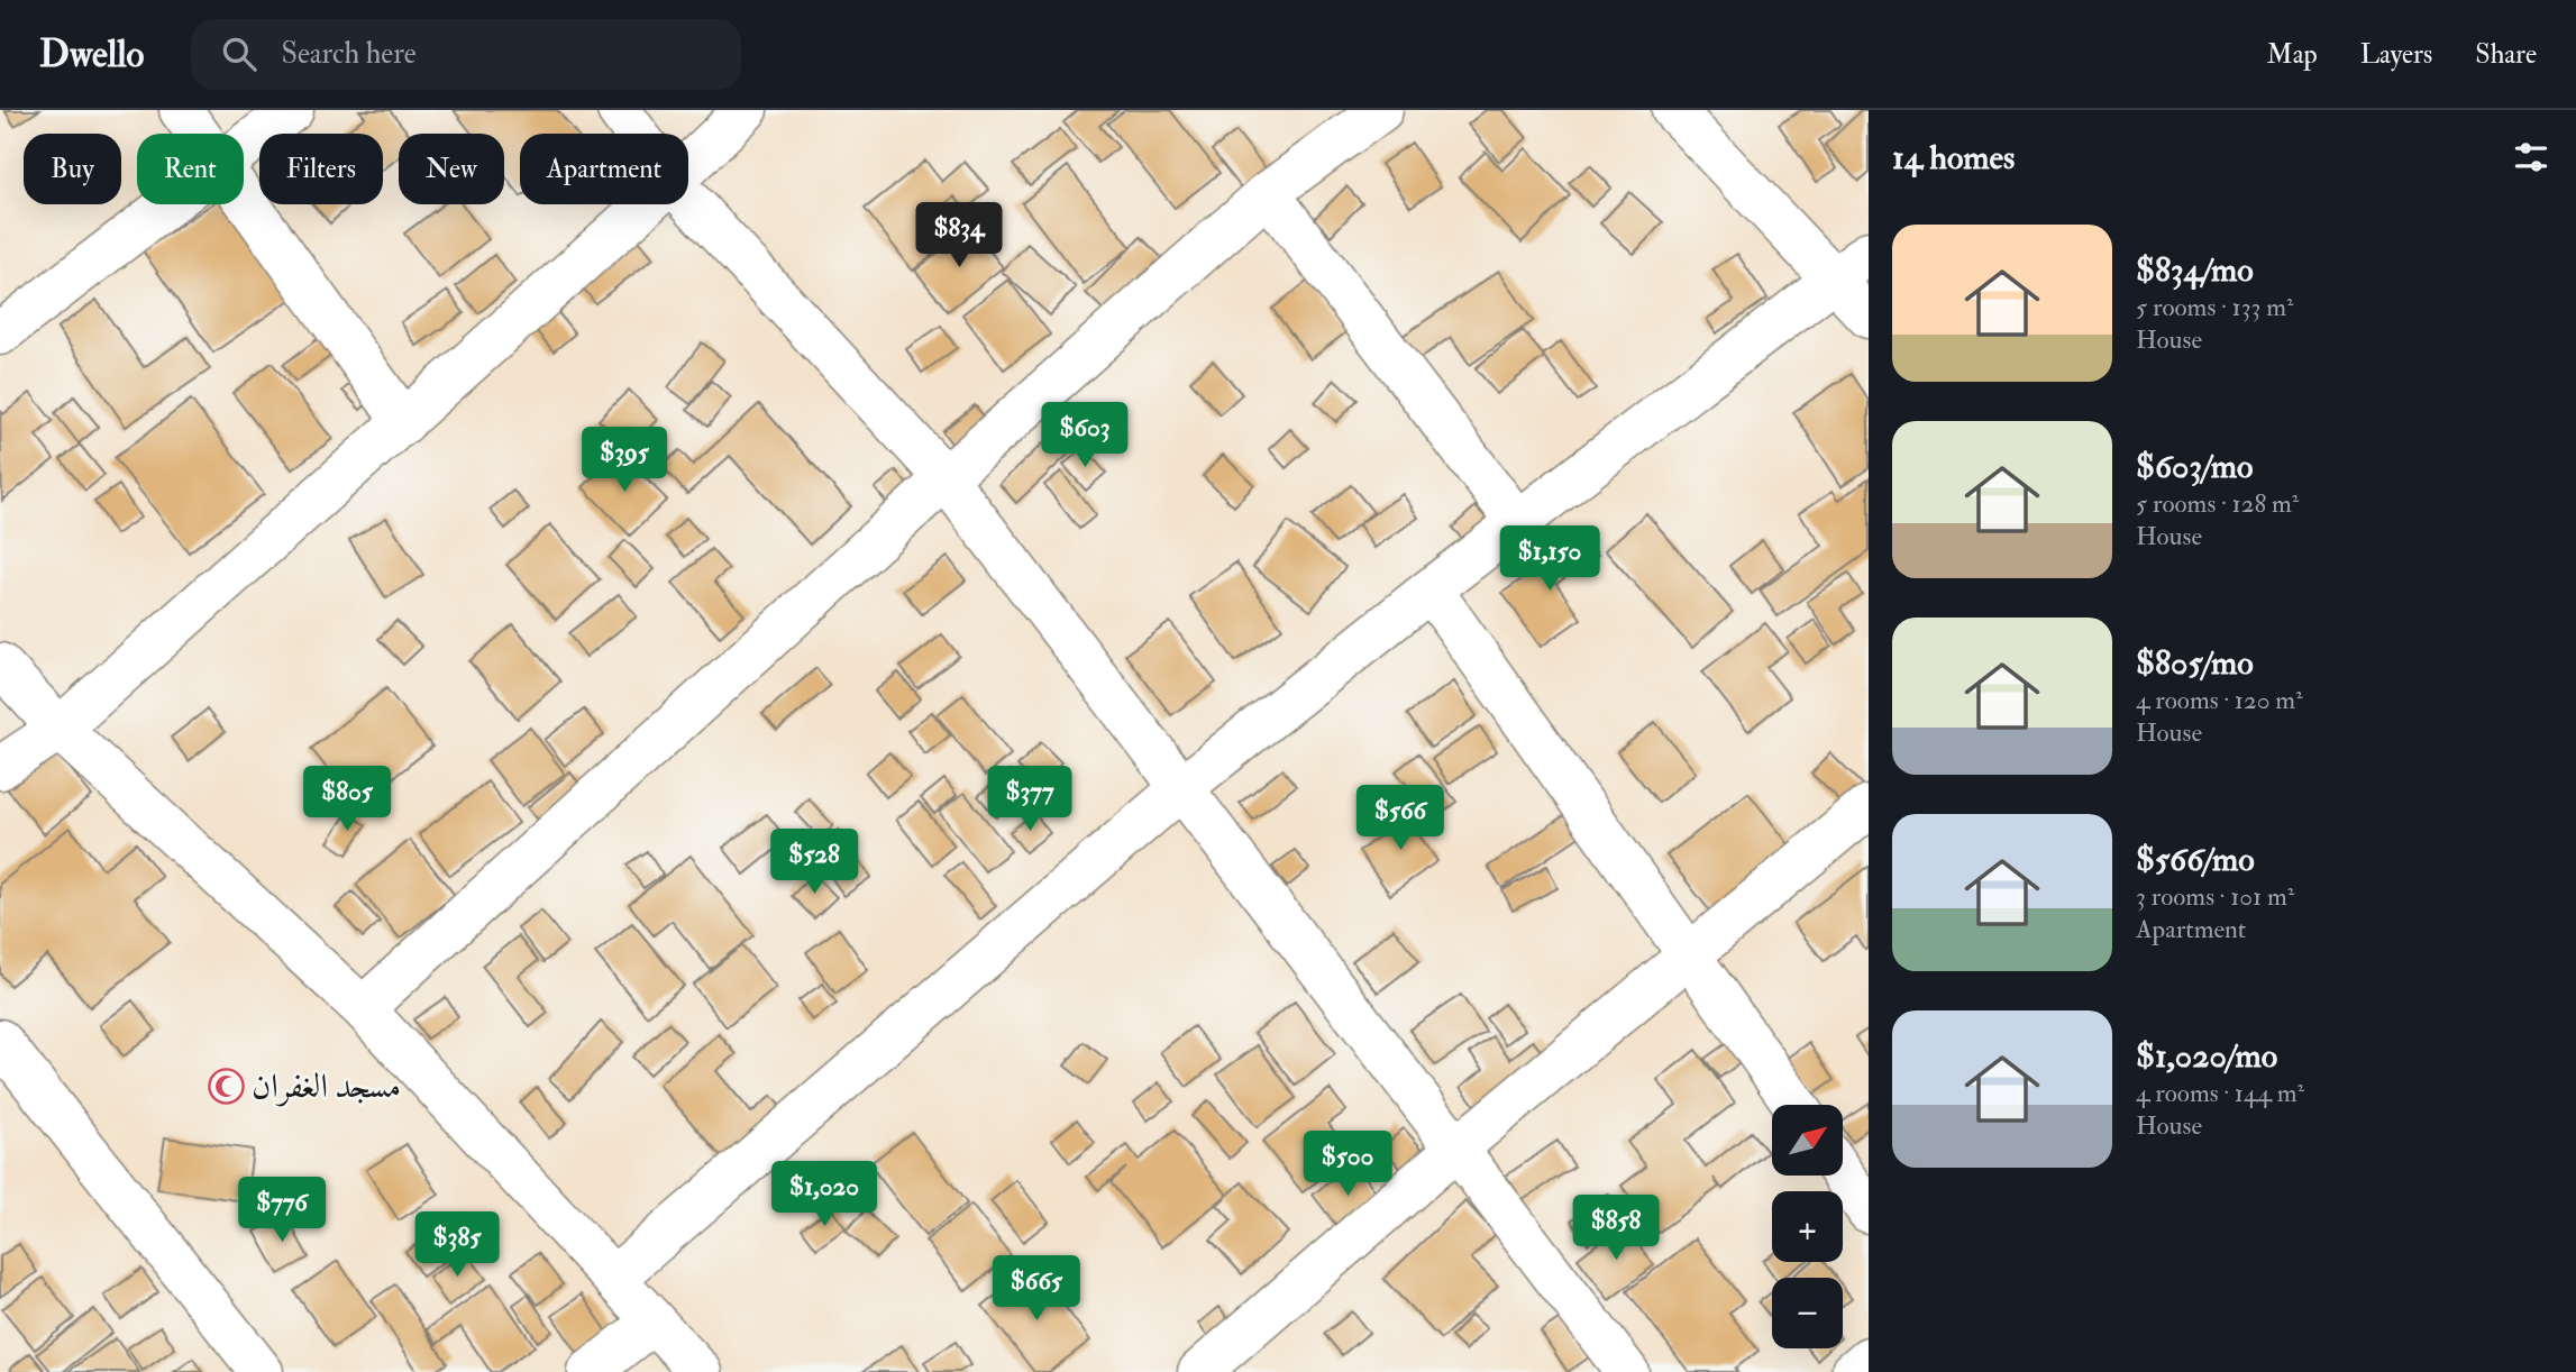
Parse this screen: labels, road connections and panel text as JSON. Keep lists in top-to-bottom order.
{
  "places": {
    "mosque": ["مسجد الغفران"]
  },
  "north": "top right",
  "page": {
    "header": "Dwello",
    "search": "Search here",
    "nav": ["Map", "Layers", "Share"],
    "heading": "14 homes",
    "chip": [
      "Buy",
      "Rent",
      "Filters",
      "New",
      "Apartment"
    ],
    "price": [
      "$834",
      "$603",
      "$395",
      "$1,150",
      "$805",
      "$377",
      "$566",
      "$528",
      "$500",
      "$1,020",
      "$776",
      "$858",
      "$385",
      "$665"
    ],
    "list": [
      {
        "name": "$834/mo",
        "note": "5 rooms · 133 m² · House"
      },
      {
        "name": "$603/mo",
        "note": "5 rooms · 128 m² · House"
      },
      {
        "name": "$805/mo",
        "note": "4 rooms · 120 m² · House"
      },
      {
        "name": "$566/mo",
        "note": "3 rooms · 101 m² · Apartment"
      },
      {
        "name": "$1,020/mo",
        "note": "4 rooms · 144 m² · House"
      }
    ],
    "map_buttons": ["+", "−"]
  }
}
